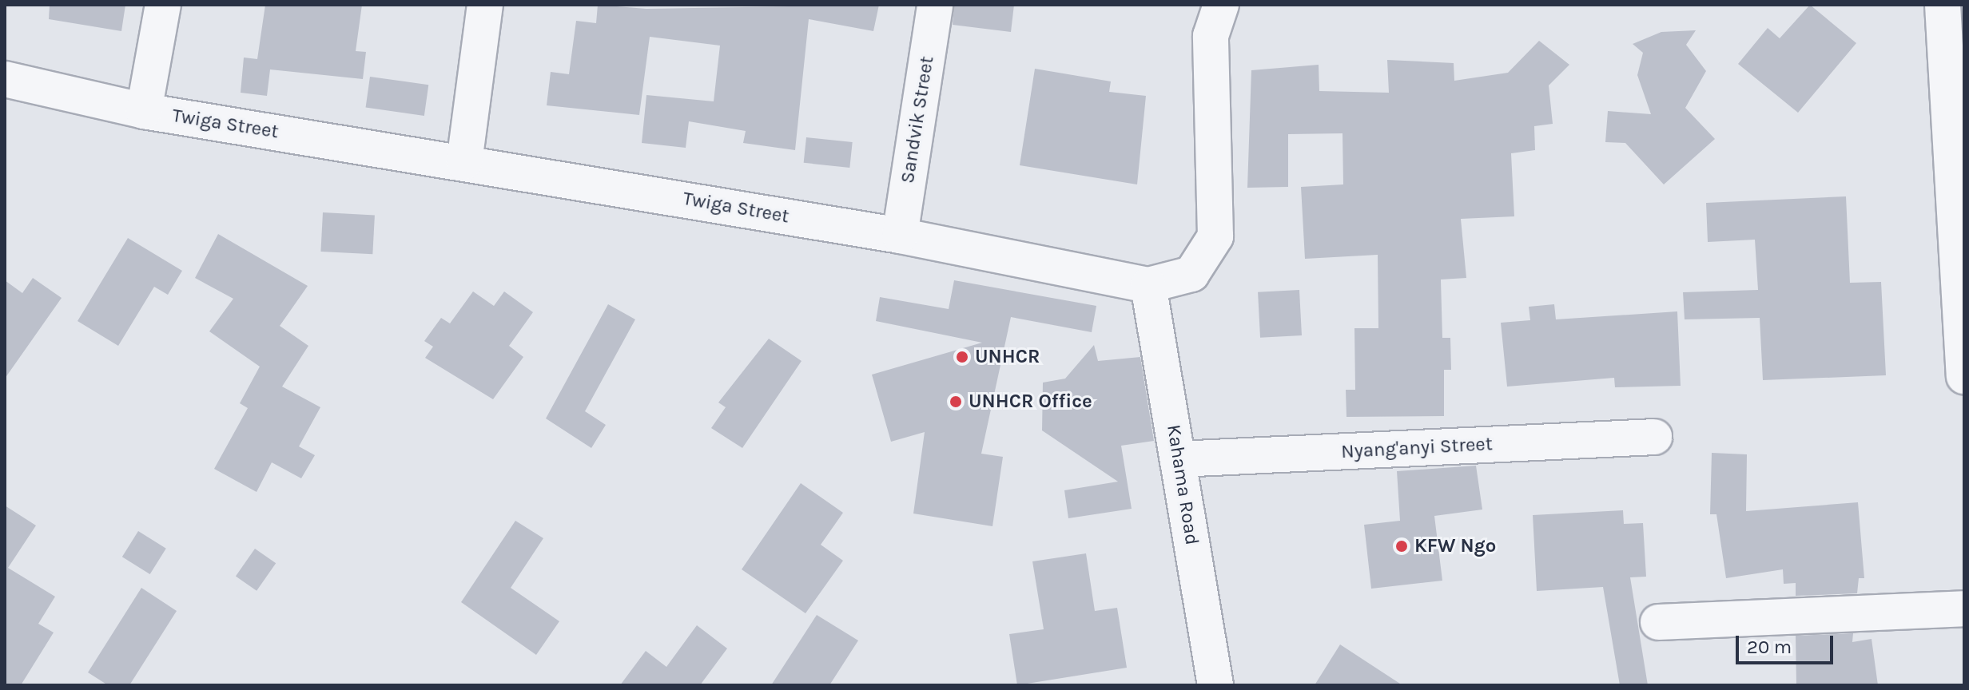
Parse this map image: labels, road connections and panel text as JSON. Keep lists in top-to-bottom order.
{
  "streets": {
    "street": [
      "Sandvik Street",
      "Twiga Street",
      "Nyang'anyi Street",
      "Kahama Road"
    ]
  },
  "crossings": [
    ["Sandvik Street", "Twiga Street"],
    ["Twiga Street", "Kahama Road"],
    ["Nyang'anyi Street", "Kahama Road"]
  ],
  "places": ["UNHCR", "UNHCR Office", "KFW Ngo"],
  "scale_bar": "20 m"
}
